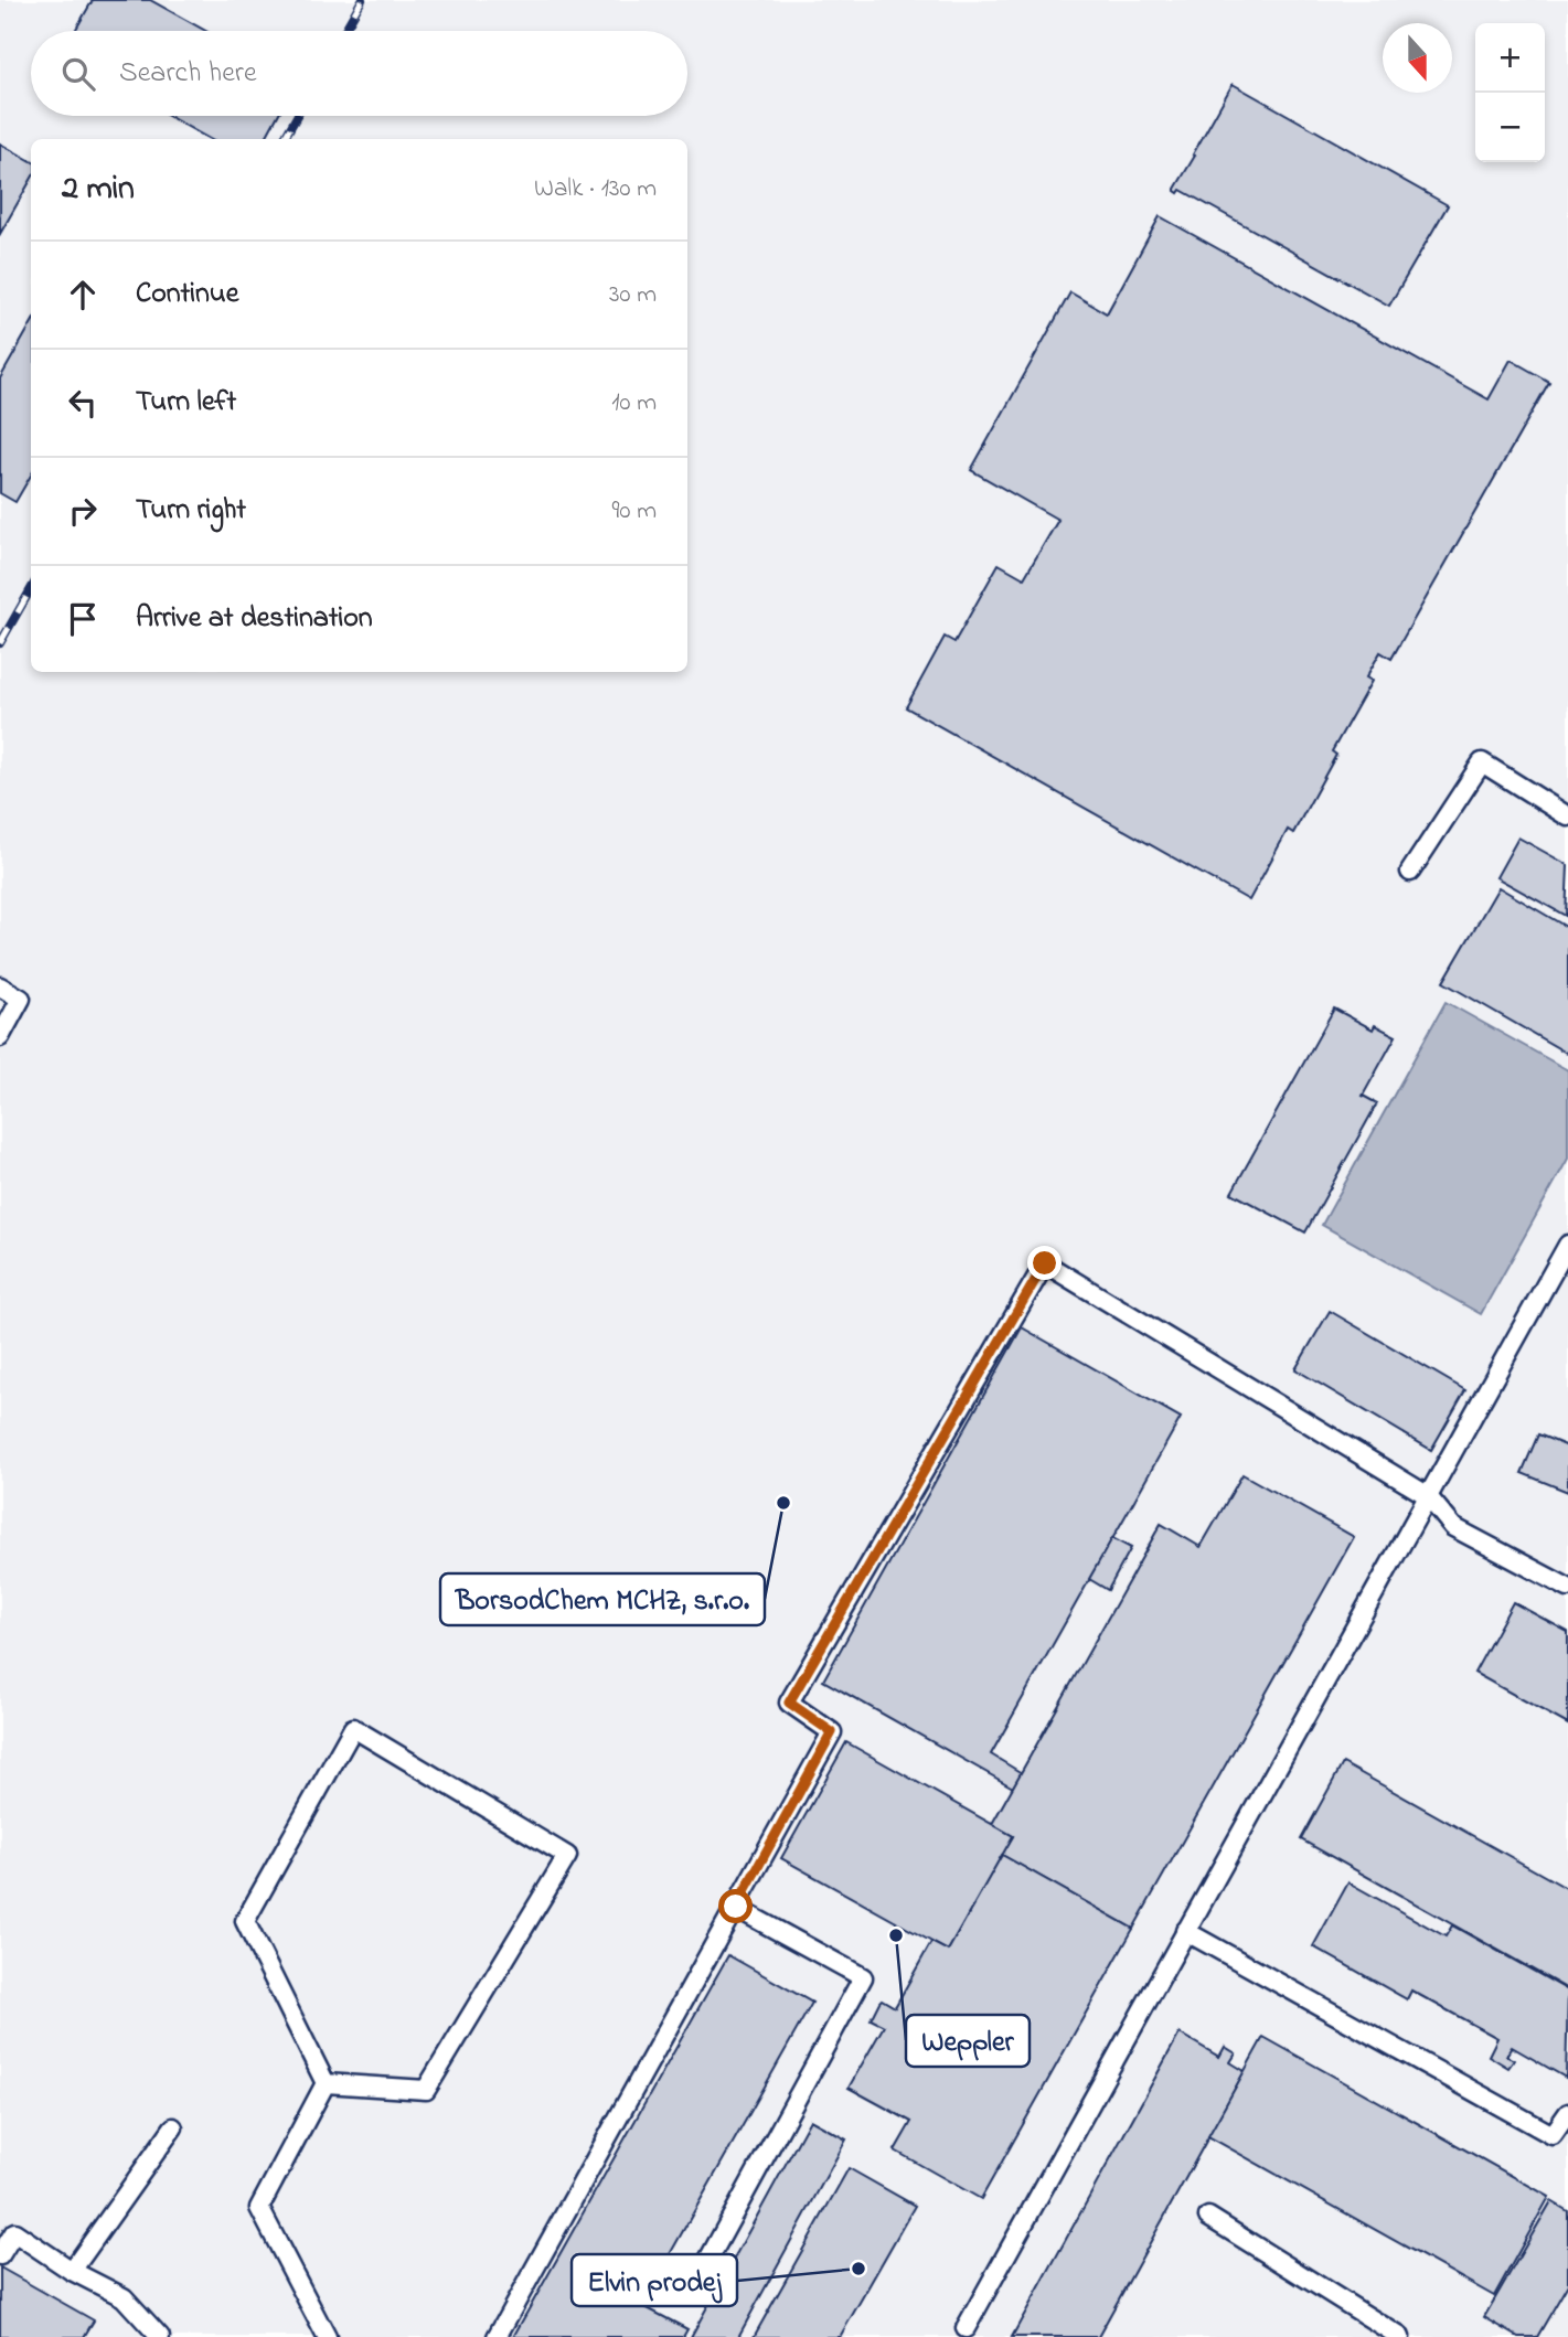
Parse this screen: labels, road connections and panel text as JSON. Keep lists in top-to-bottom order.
{
  "places": ["BorsodChem MCHZ, s.r.o.", "Weppler", "Elvin prodej"],
  "north": "bottom",
  "page": {
    "map_buttons": ["+", "−"],
    "search": "Search here",
    "heading": ["2 min", "Walk · 130 m"],
    "list": [
      ["Continue", "30 m"],
      ["Turn left", "10 m"],
      ["Turn right", "90 m"],
      "Arrive at destination"
    ]
  }
}
